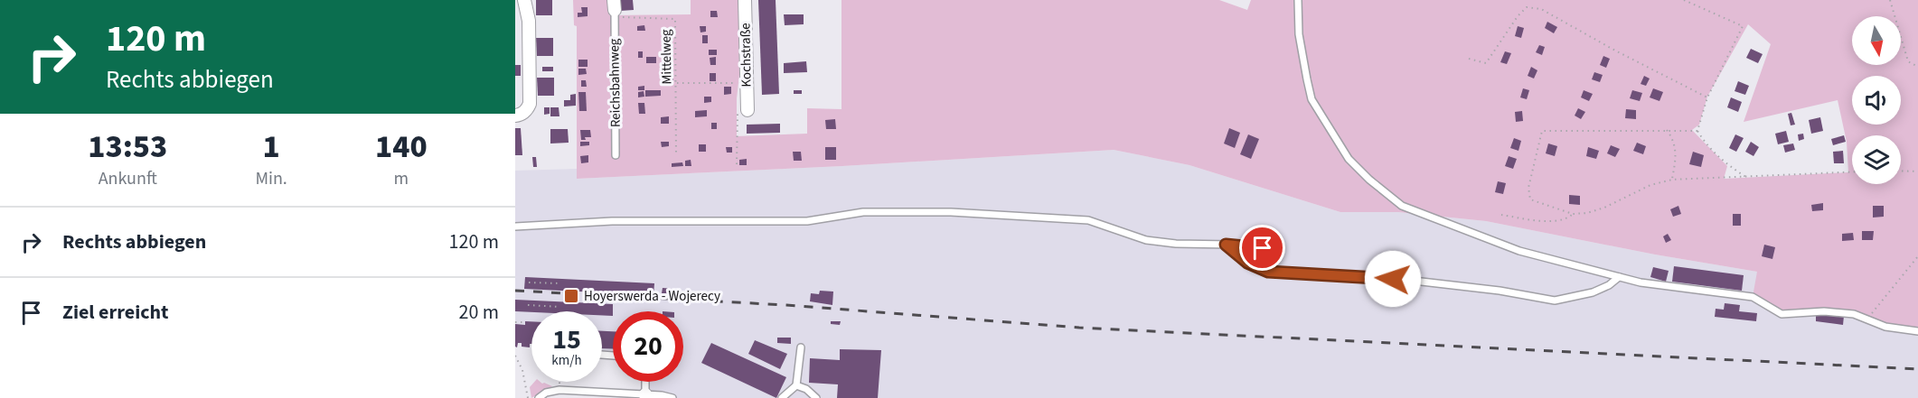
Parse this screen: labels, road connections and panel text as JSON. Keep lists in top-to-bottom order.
{
  "streets": {
    "street": ["Kochstraße"],
    "lane": ["Reichsbahnweg"],
    "path": ["Mittelweg"]
  },
  "crossings": [
    ["Mittelweg", "Reichsbahnweg"]
  ],
  "places": {
    "transit": ["Hoyerswerda - Wojerecy"]
  },
  "north": "bottom",
  "page": {
    "turn": ["120 m", "Rechts abbiegen"],
    "eta": [
      "13:53",
      "Ankunft",
      "1",
      "Min.",
      "140",
      "m"
    ],
    "list": [
      {
        "name": "Rechts abbiegen",
        "value": "120 m"
      },
      {
        "name": "Ziel erreicht",
        "value": "20 m"
      }
    ],
    "speed": "15 km/h",
    "limit": "20"
  }
}
